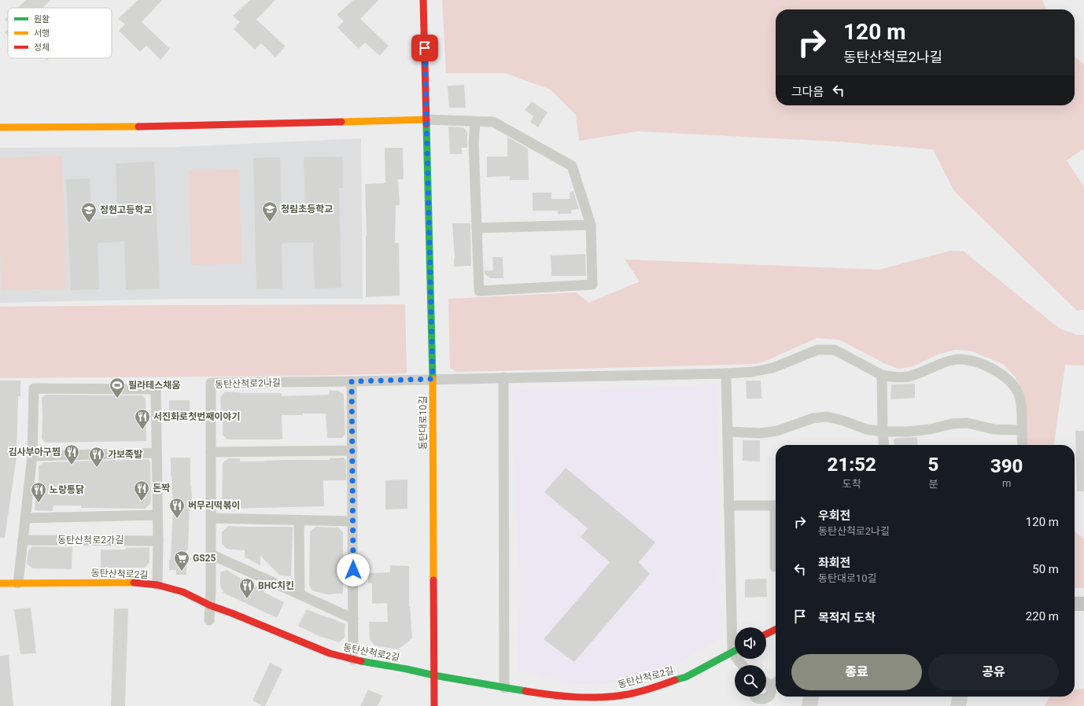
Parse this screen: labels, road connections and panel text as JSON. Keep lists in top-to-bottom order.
{
  "streets": {
    "street": [
      "동탄산척로2나길",
      "동탄대로10길",
      "동탄산척로2가길",
      "동탄산척로2길"
    ]
  },
  "crossings": [
    ["동탄산척로2나길", "동탄대로10길"],
    ["동탄산척로2나길", "동탄산척로2길"],
    ["동탄대로10길", "동탄산척로2길"]
  ],
  "places": {
    "school or university": ["청림초등학교", "정현고등학교"],
    "sports": ["필라테스채움"],
    "restaurant": [
      "서진화로첫번째이야기",
      "김사부아구찜",
      "가보족발",
      "돈짝",
      "노랑통닭",
      "버무리떡볶이",
      "BHC치킨"
    ],
    "supermarket": ["GS25"]
  },
  "legend": ["원활", "서행", "정체"],
  "page": {
    "turn": ["120 m", "동탄산척로2나길"],
    "then": "그다음",
    "eta": [
      "21:52",
      "도착",
      "5",
      "분",
      "390",
      "m"
    ],
    "list": [
      {
        "name": "우회전",
        "note": "동탄산척로2나길",
        "value": "120 m"
      },
      {
        "name": "좌회전",
        "note": "동탄대로10길",
        "value": "50 m"
      },
      {
        "name": "목적지 도착",
        "value": "220 m"
      }
    ],
    "buttons": ["종료", "공유"]
  }
}
